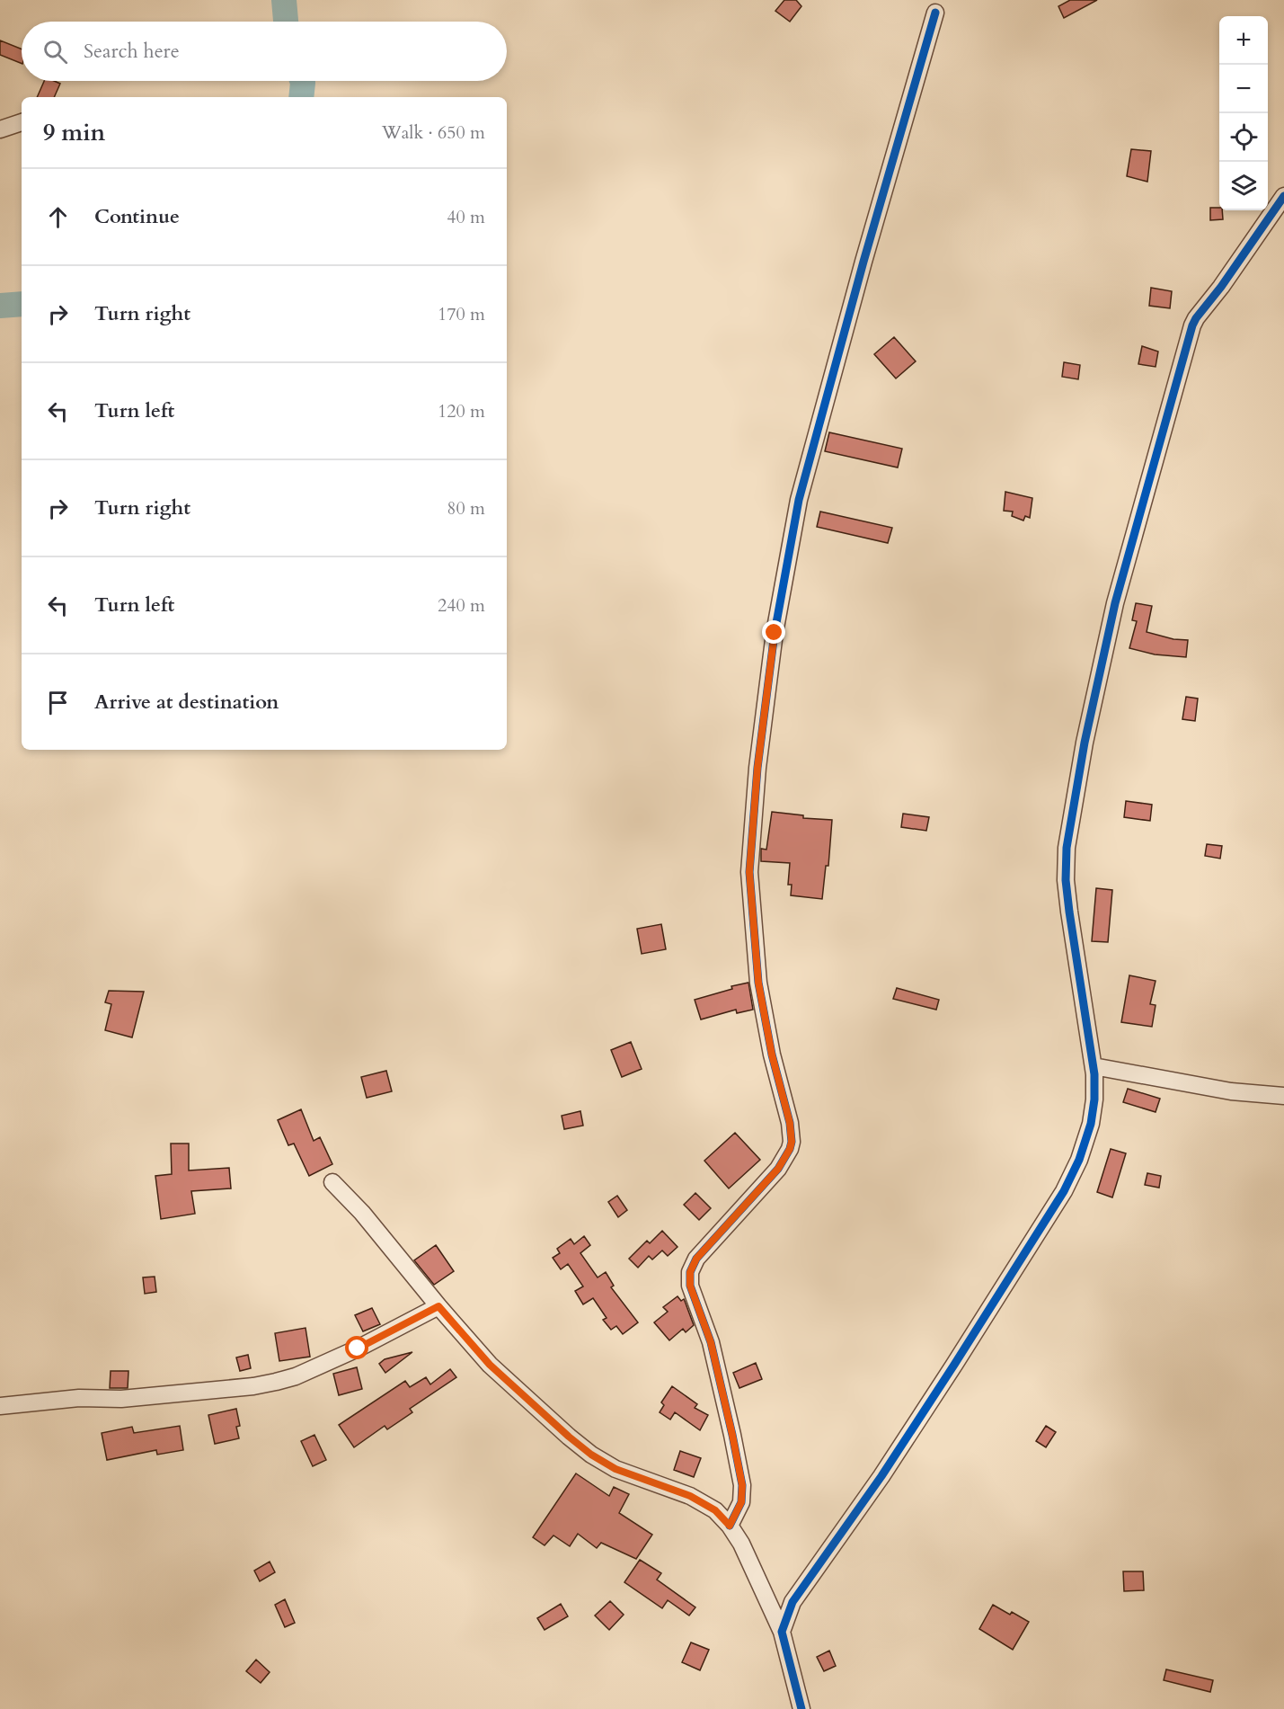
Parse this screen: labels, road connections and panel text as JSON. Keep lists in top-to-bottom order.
{
  "page": {
    "map_buttons": ["+", "−"],
    "search": "Search here",
    "heading": ["9 min", "Walk · 650 m"],
    "list": [
      ["Continue", "40 m"],
      ["Turn right", "170 m"],
      ["Turn left", "120 m"],
      ["Turn right", "80 m"],
      ["Turn left", "240 m"],
      "Arrive at destination"
    ]
  }
}
